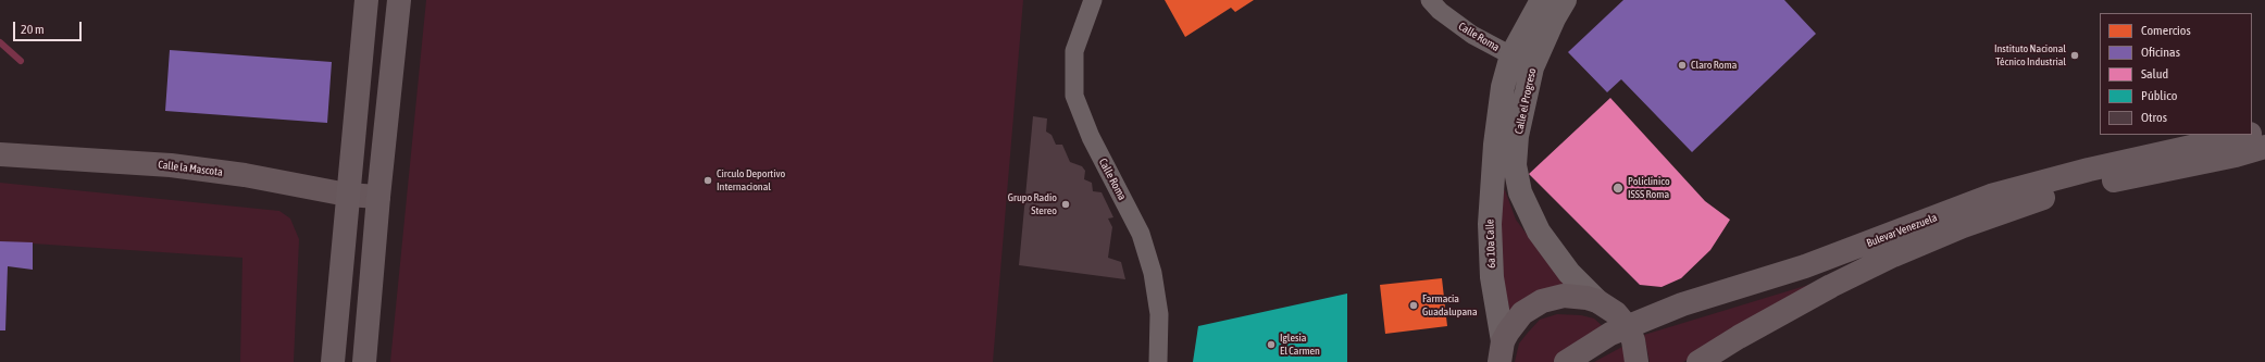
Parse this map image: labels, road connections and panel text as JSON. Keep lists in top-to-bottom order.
{
  "streets": {
    "highway": ["Bulevar Venezuela"],
    "main road": ["Calle la Mascota"],
    "street": ["Calle Roma", "Calle el Progreso", "6a 10a Calle"]
  },
  "crossings": [
    ["Calle Roma", "Calle el Progreso"],
    ["Calle el Progreso", "6a 10a Calle"]
  ],
  "places": [
    "Instituto Nacional Técnico Industrial",
    "Claro Roma",
    "Circulo Deportivo Internacional",
    "Policlinico ISSS Roma",
    "Grupo Radio Stereo",
    "Farmacia Guadalupana",
    "Iglesia El Carmen"
  ],
  "legend": [
    "Comercios",
    "Oficinas",
    "Salud",
    "Público",
    "Otros"
  ],
  "scale_bar": "20 m"
}
